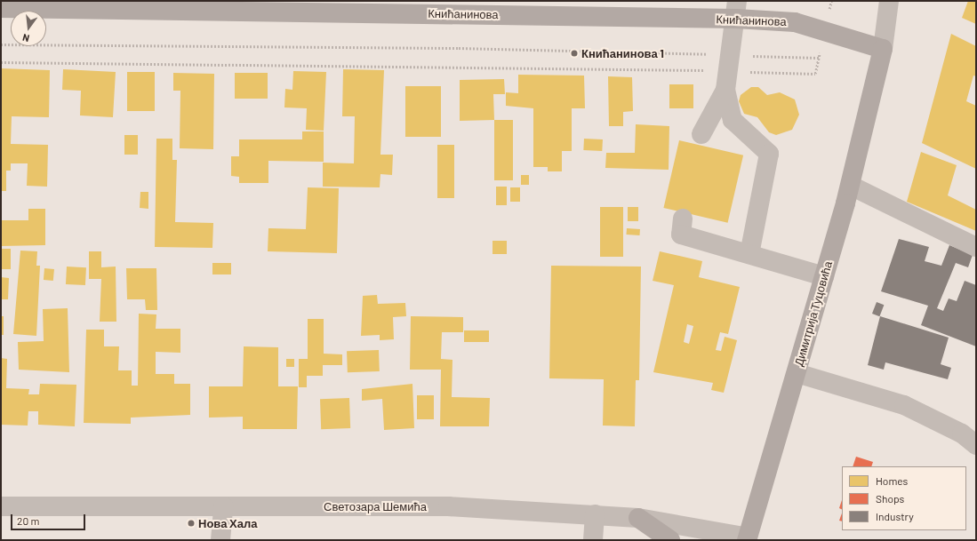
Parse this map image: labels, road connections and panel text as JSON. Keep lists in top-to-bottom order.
{
  "streets": {
    "main road": ["Книћанинова", "Димитрија Туцовића"],
    "street": ["Светозара Шемића"]
  },
  "crossings": [
    ["Книћанинова", "Димитрија Туцовића"],
    ["Димитрија Туцовића", "Светозара Шемића"]
  ],
  "places": ["Книћанинова 1", "Нова Хала"],
  "legend": ["Homes", "Shops", "Industry"],
  "scale_bar": "20 m",
  "north": "bottom"
}
